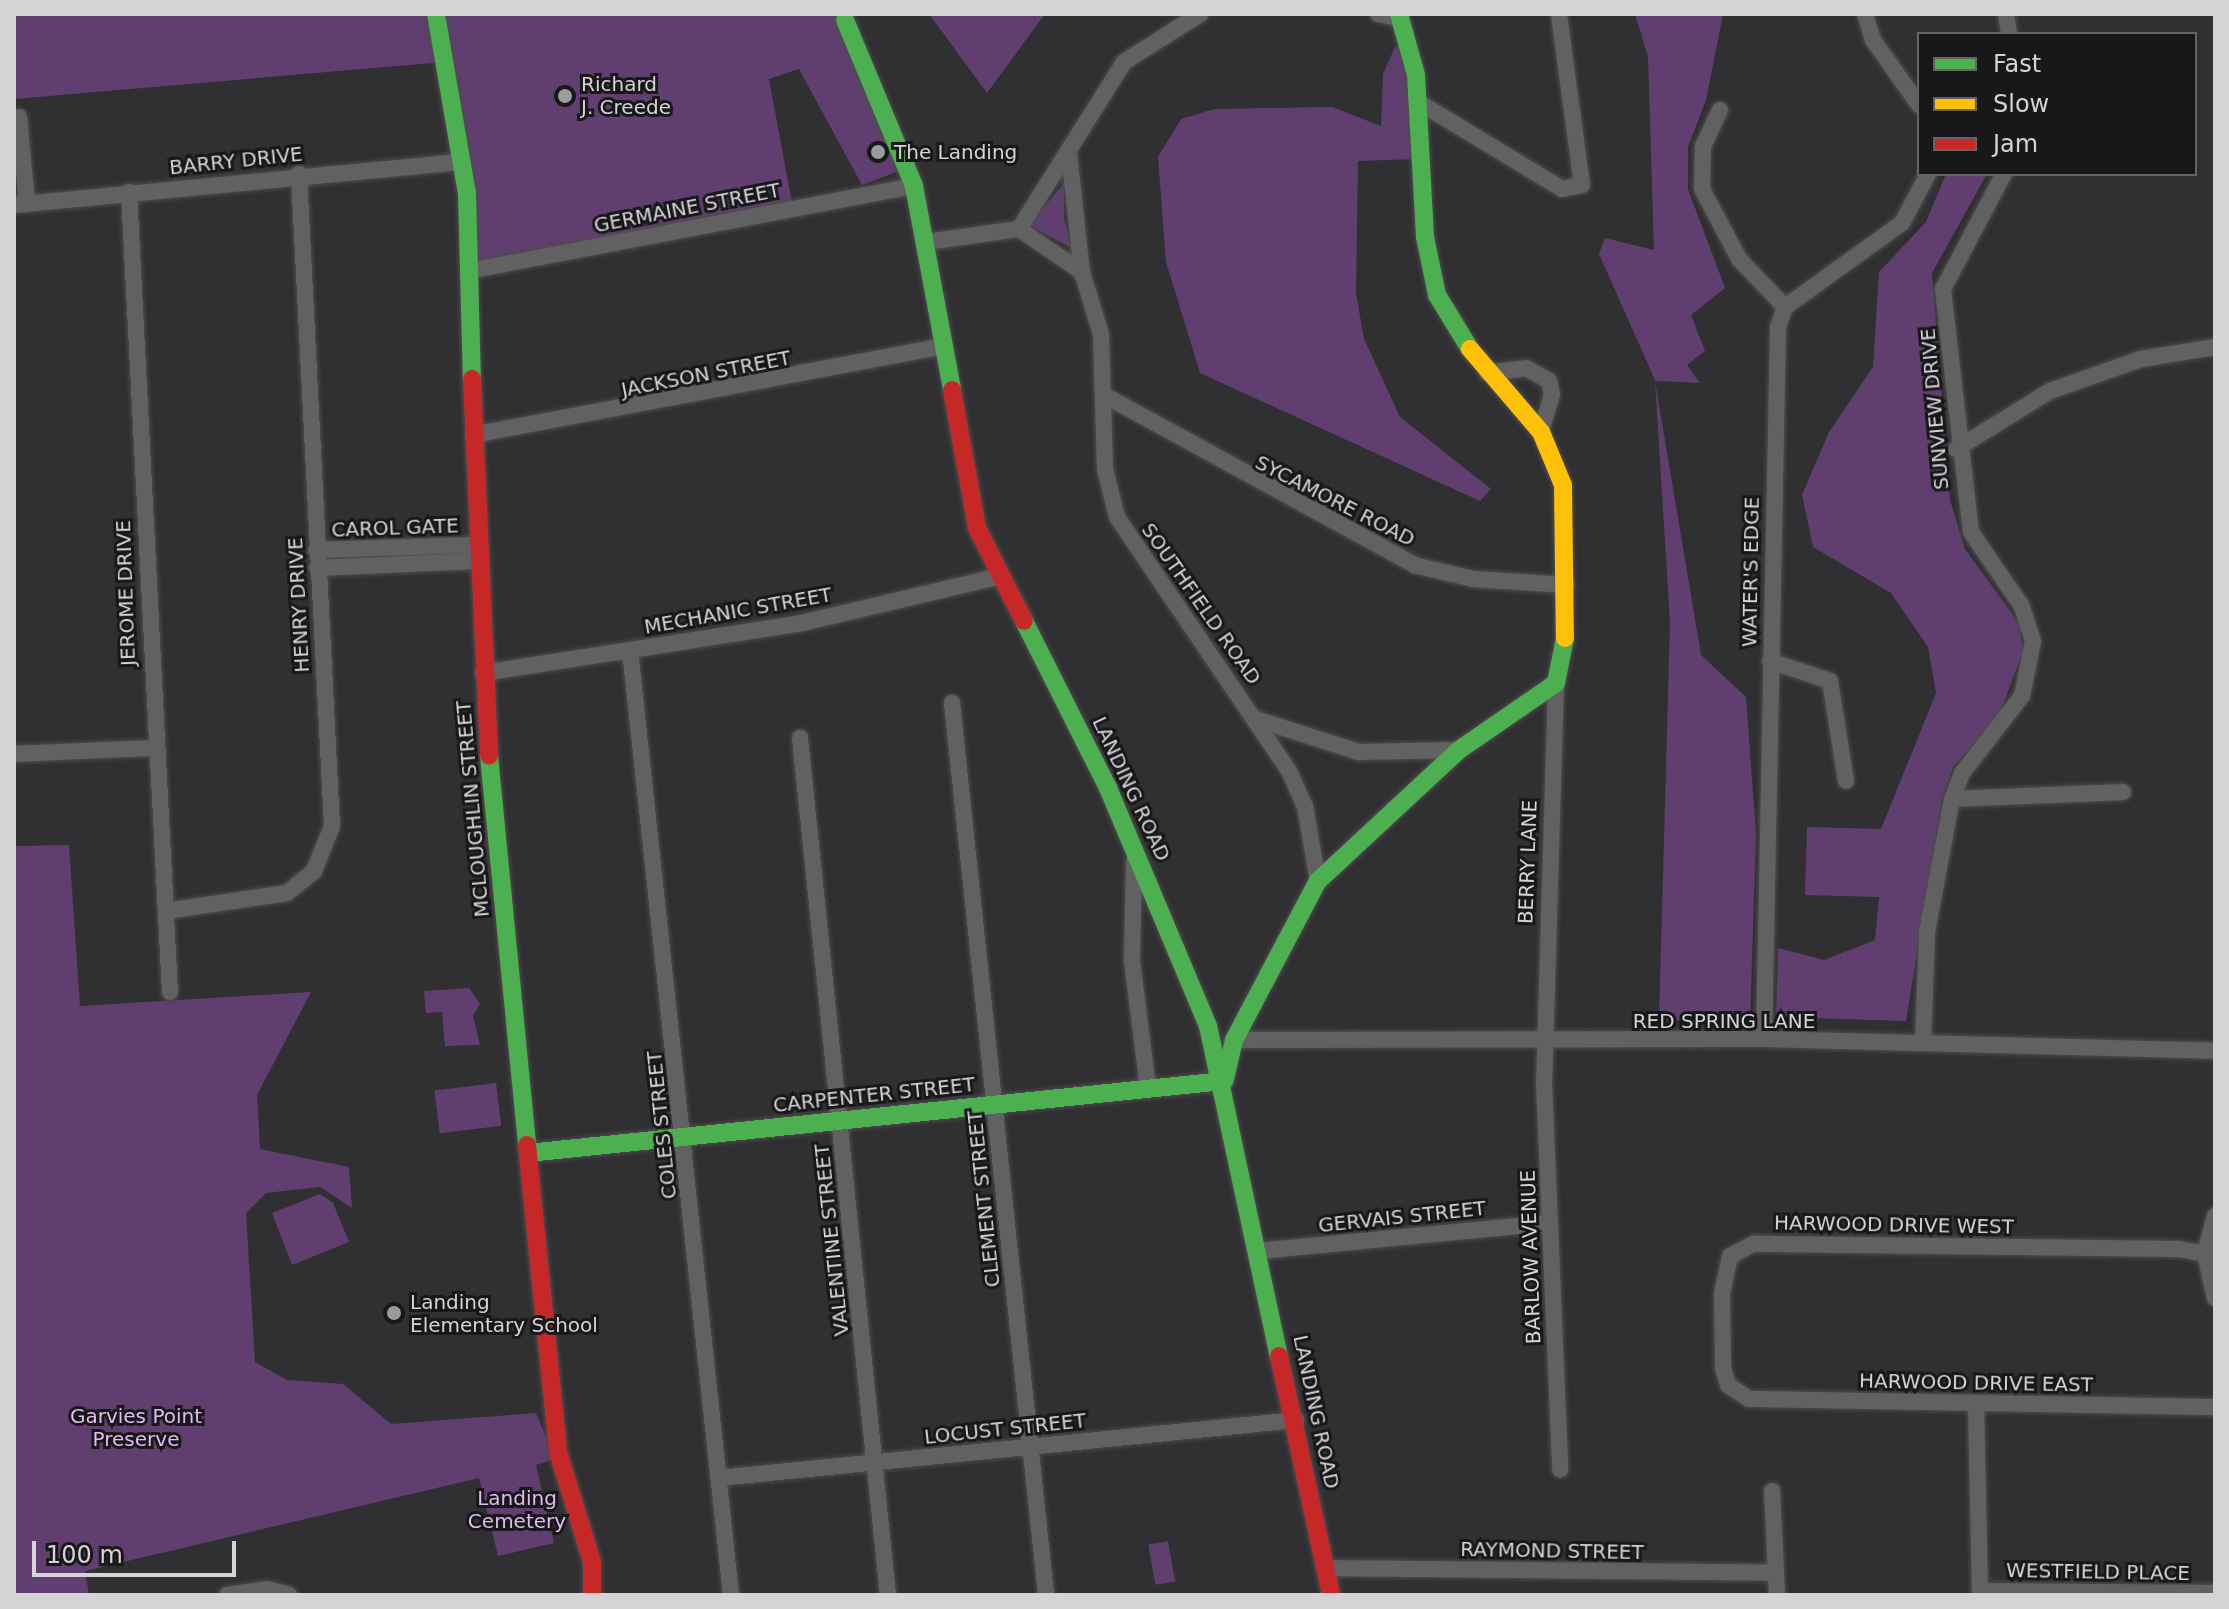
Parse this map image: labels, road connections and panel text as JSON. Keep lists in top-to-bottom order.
{
  "streets": {
    "street": [
      "BARRY DRIVE",
      "GERMAINE STREET",
      "JACKSON STREET",
      "SUNVIEW DRIVE",
      "SYCAMORE ROAD",
      "CAROL GATE",
      "WATER'S EDGE",
      "JEROME DRIVE",
      "SOUTHFIELD ROAD",
      "HENRY DRIVE",
      "MECHANIC STREET",
      "LANDING ROAD",
      "MCLOUGHLIN STREET",
      "BERRY LANE",
      "RED SPRING LANE",
      "CARPENTER STREET",
      "COLES STREET",
      "CLEMENT STREET",
      "GERVAIS STREET",
      "HARWOOD DRIVE WEST",
      "VALENTINE STREET",
      "BARLOW AVENUE",
      "HARWOOD DRIVE EAST",
      "LOCUST STREET",
      "RAYMOND STREET",
      "WESTFIELD PLACE"
    ]
  },
  "crossings": [
    ["BARRY DRIVE", "JEROME DRIVE"],
    ["BARRY DRIVE", "HENRY DRIVE"],
    ["BARRY DRIVE", "MCLOUGHLIN STREET"],
    ["GERMAINE STREET", "LANDING ROAD"],
    ["GERMAINE STREET", "MCLOUGHLIN STREET"],
    ["JACKSON STREET", "LANDING ROAD"],
    ["JACKSON STREET", "MCLOUGHLIN STREET"],
    ["SUNVIEW DRIVE", "RED SPRING LANE"],
    ["SYCAMORE ROAD", "SOUTHFIELD ROAD"],
    ["CAROL GATE", "HENRY DRIVE"],
    ["CAROL GATE", "MCLOUGHLIN STREET"],
    ["WATER'S EDGE", "RED SPRING LANE"],
    ["JEROME DRIVE", "HENRY DRIVE"],
    ["MECHANIC STREET", "LANDING ROAD"],
    ["MECHANIC STREET", "MCLOUGHLIN STREET"],
    ["MECHANIC STREET", "COLES STREET"],
    ["LANDING ROAD", "CARPENTER STREET"],
    ["LANDING ROAD", "GERVAIS STREET"],
    ["LANDING ROAD", "LOCUST STREET"],
    ["LANDING ROAD", "RAYMOND STREET"],
    ["MCLOUGHLIN STREET", "CARPENTER STREET"],
    ["BERRY LANE", "RED SPRING LANE"],
    ["BERRY LANE", "BARLOW AVENUE"],
    ["RED SPRING LANE", "BARLOW AVENUE"],
    ["CARPENTER STREET", "COLES STREET"],
    ["CARPENTER STREET", "CLEMENT STREET"],
    ["CARPENTER STREET", "VALENTINE STREET"],
    ["COLES STREET", "LOCUST STREET"],
    ["CLEMENT STREET", "LOCUST STREET"],
    ["GERVAIS STREET", "BARLOW AVENUE"],
    ["HARWOOD DRIVE WEST", "HARWOOD DRIVE EAST"],
    ["VALENTINE STREET", "LOCUST STREET"]
  ],
  "parks": ["Garvies Point Preserve", "Landing Cemetery"],
  "places": ["Richard J. Creede", "The Landing", "Landing Elementary School"],
  "legend": ["Fast", "Slow", "Jam"],
  "scale_bar": "100 m"
}
